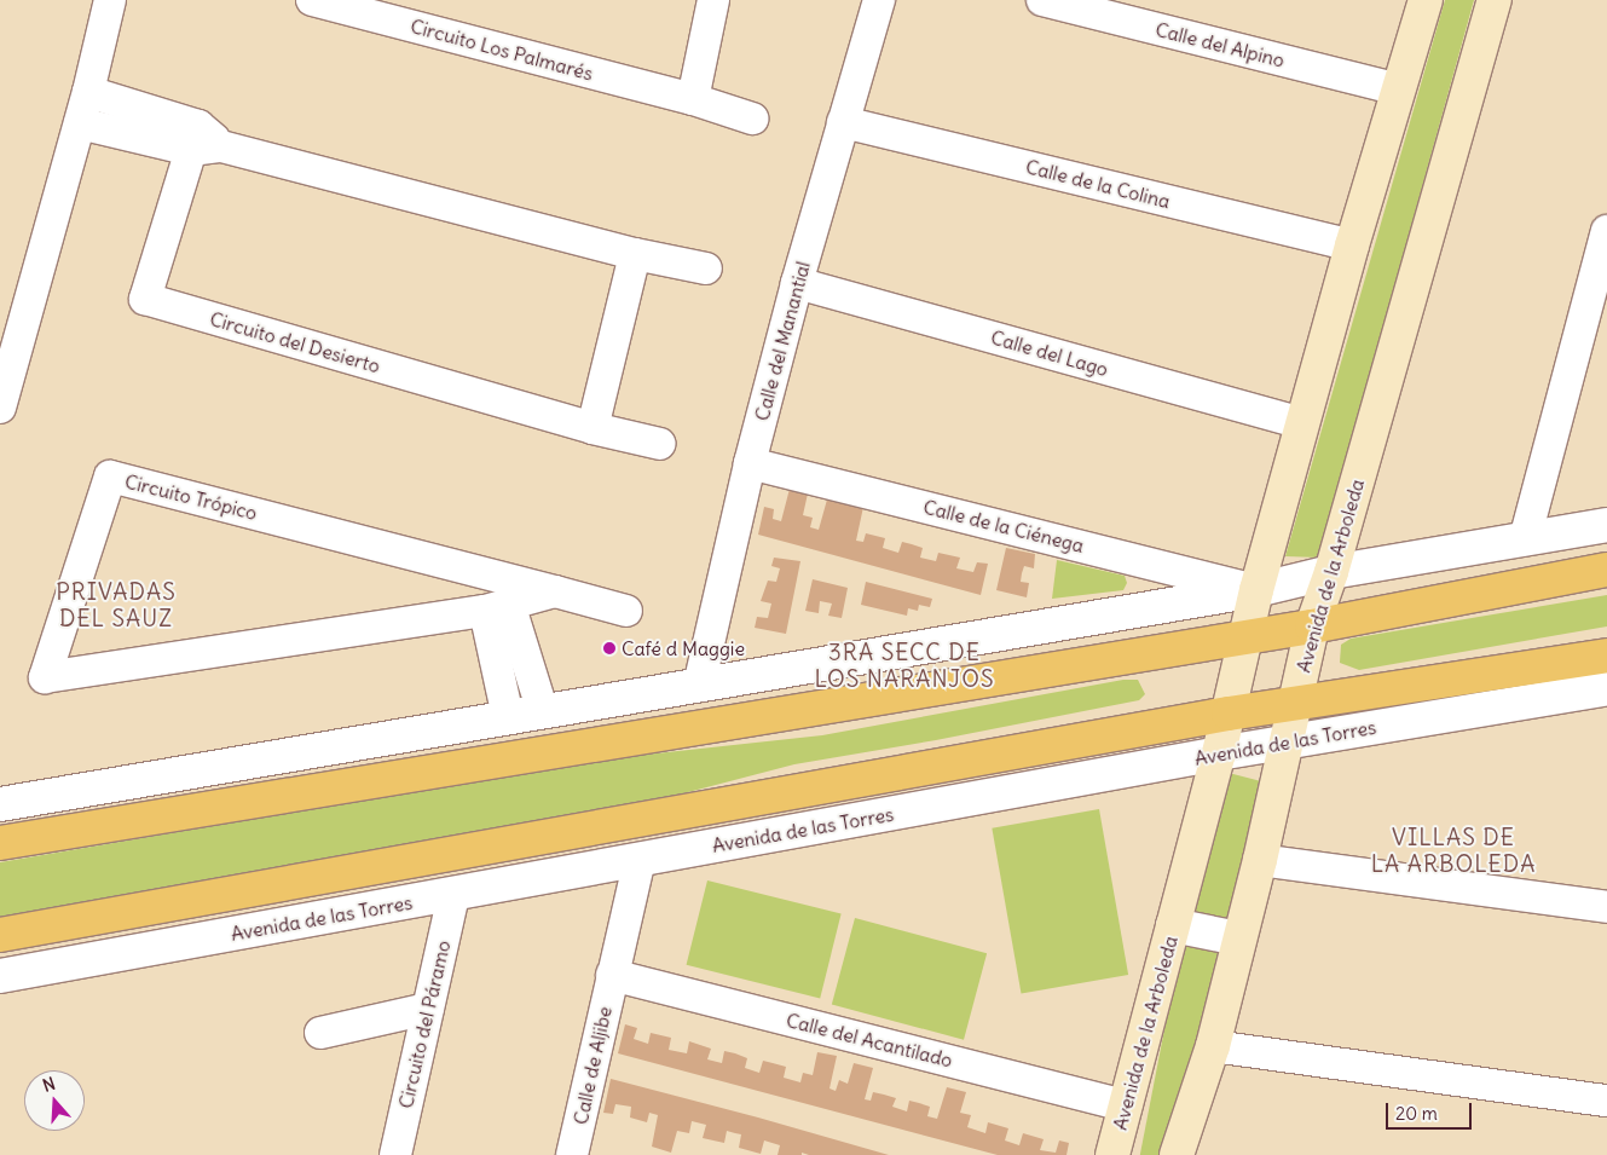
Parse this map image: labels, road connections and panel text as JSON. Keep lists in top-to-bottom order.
{
  "streets": {
    "main road": ["Avenida de la Arboleda", "Avenida de las Torres"],
    "street": [
      "Calle del Alpino",
      "Circuito Los Palmarés",
      "Calle de la Colina",
      "Calle del Manantial",
      "Circuito del Desierto",
      "Calle del Lago",
      "Circuito Trópico",
      "Calle de la Ciénega",
      "Circuito del Páramo",
      "Calle del Acantilado",
      "Calle de Aljibe"
    ]
  },
  "crossings": [
    ["Calle del Alpino", "Avenida de la Arboleda"],
    ["Calle de la Colina", "Calle del Manantial"],
    ["Calle de la Colina", "Avenida de la Arboleda"],
    ["Calle del Manantial", "Calle del Lago"],
    ["Calle del Manantial", "Calle de la Ciénega"],
    ["Calle del Lago", "Avenida de la Arboleda"],
    ["Calle de la Ciénega", "Avenida de la Arboleda"],
    ["Avenida de la Arboleda", "Avenida de las Torres"],
    ["Avenida de la Arboleda", "Calle del Acantilado"],
    ["Avenida de las Torres", "Circuito del Páramo"],
    ["Avenida de las Torres", "Calle de Aljibe"],
    ["Calle del Acantilado", "Calle de Aljibe"]
  ],
  "districts": ["PRIVADAS DEL SAUZ", "3RA SECC DE LOS NARANJOS", "VILLAS DE LA ARBOLEDA"],
  "places": ["Café d Maggie"],
  "scale_bar": "20 m",
  "north": "top"
}
